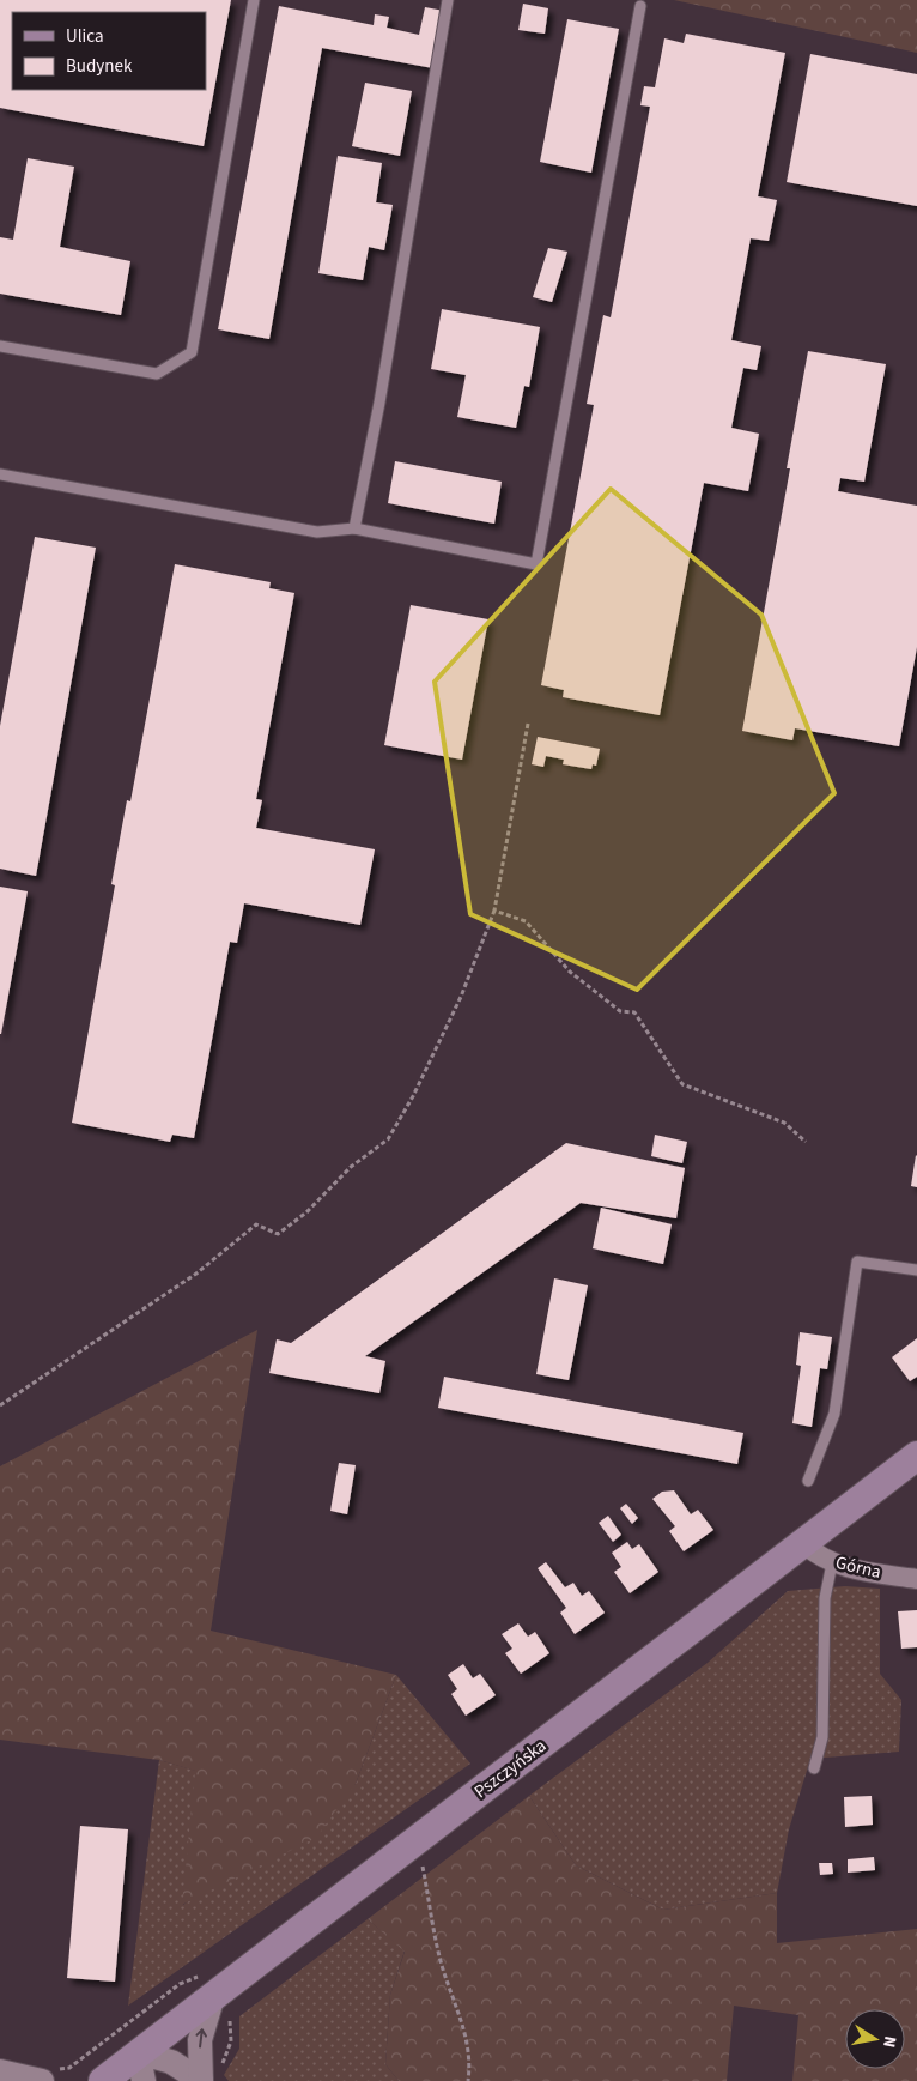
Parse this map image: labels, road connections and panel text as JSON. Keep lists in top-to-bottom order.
{
  "streets": {
    "main road": ["Pszczyńska"],
    "street": ["Górna"]
  },
  "crossings": [
    ["Górna", "Pszczyńska"]
  ],
  "legend": ["Ulica", "Budynek"],
  "north": "right"
}
